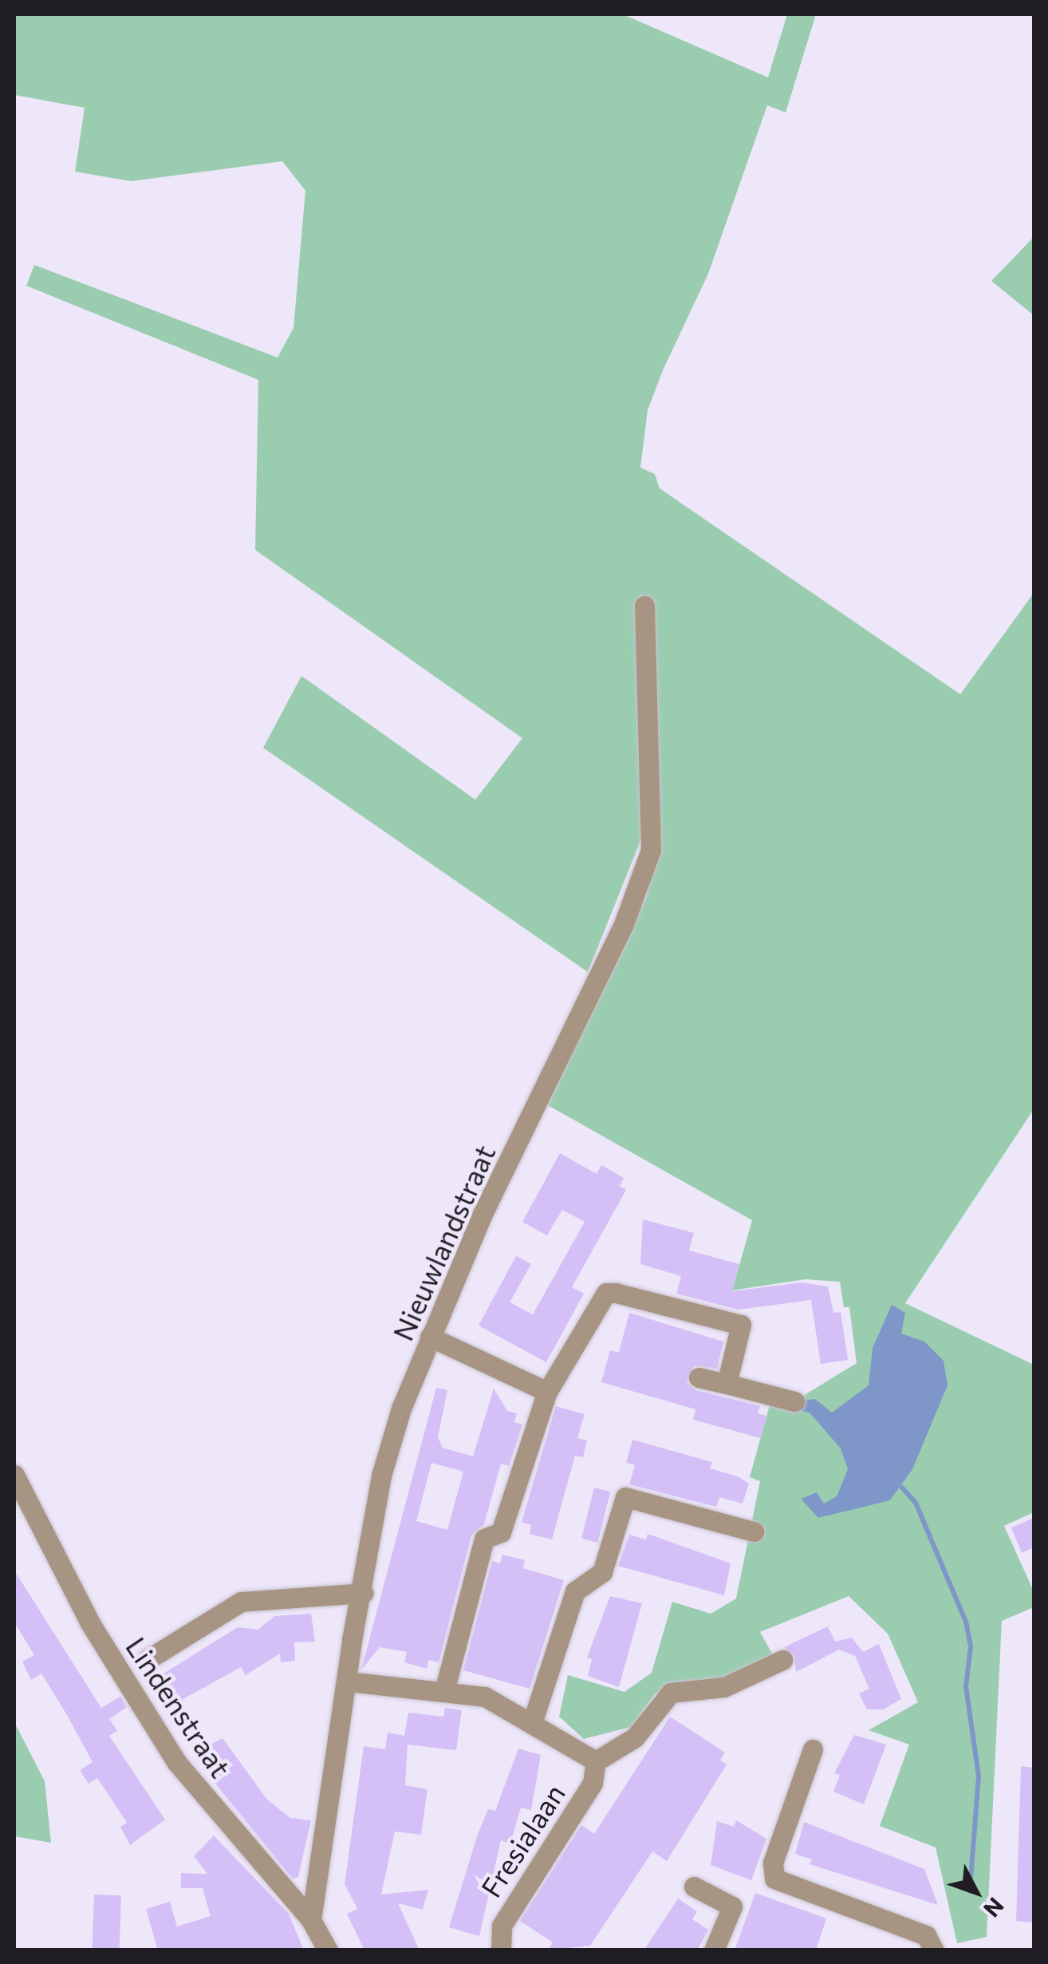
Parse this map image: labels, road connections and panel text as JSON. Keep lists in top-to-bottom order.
{
  "streets": {
    "street": ["Nieuwlandstraat", "Lindenstraat", "Fresialaan"]
  },
  "crossings": [
    ["Nieuwlandstraat", "Lindenstraat"]
  ],
  "north": "bottom right"
}
